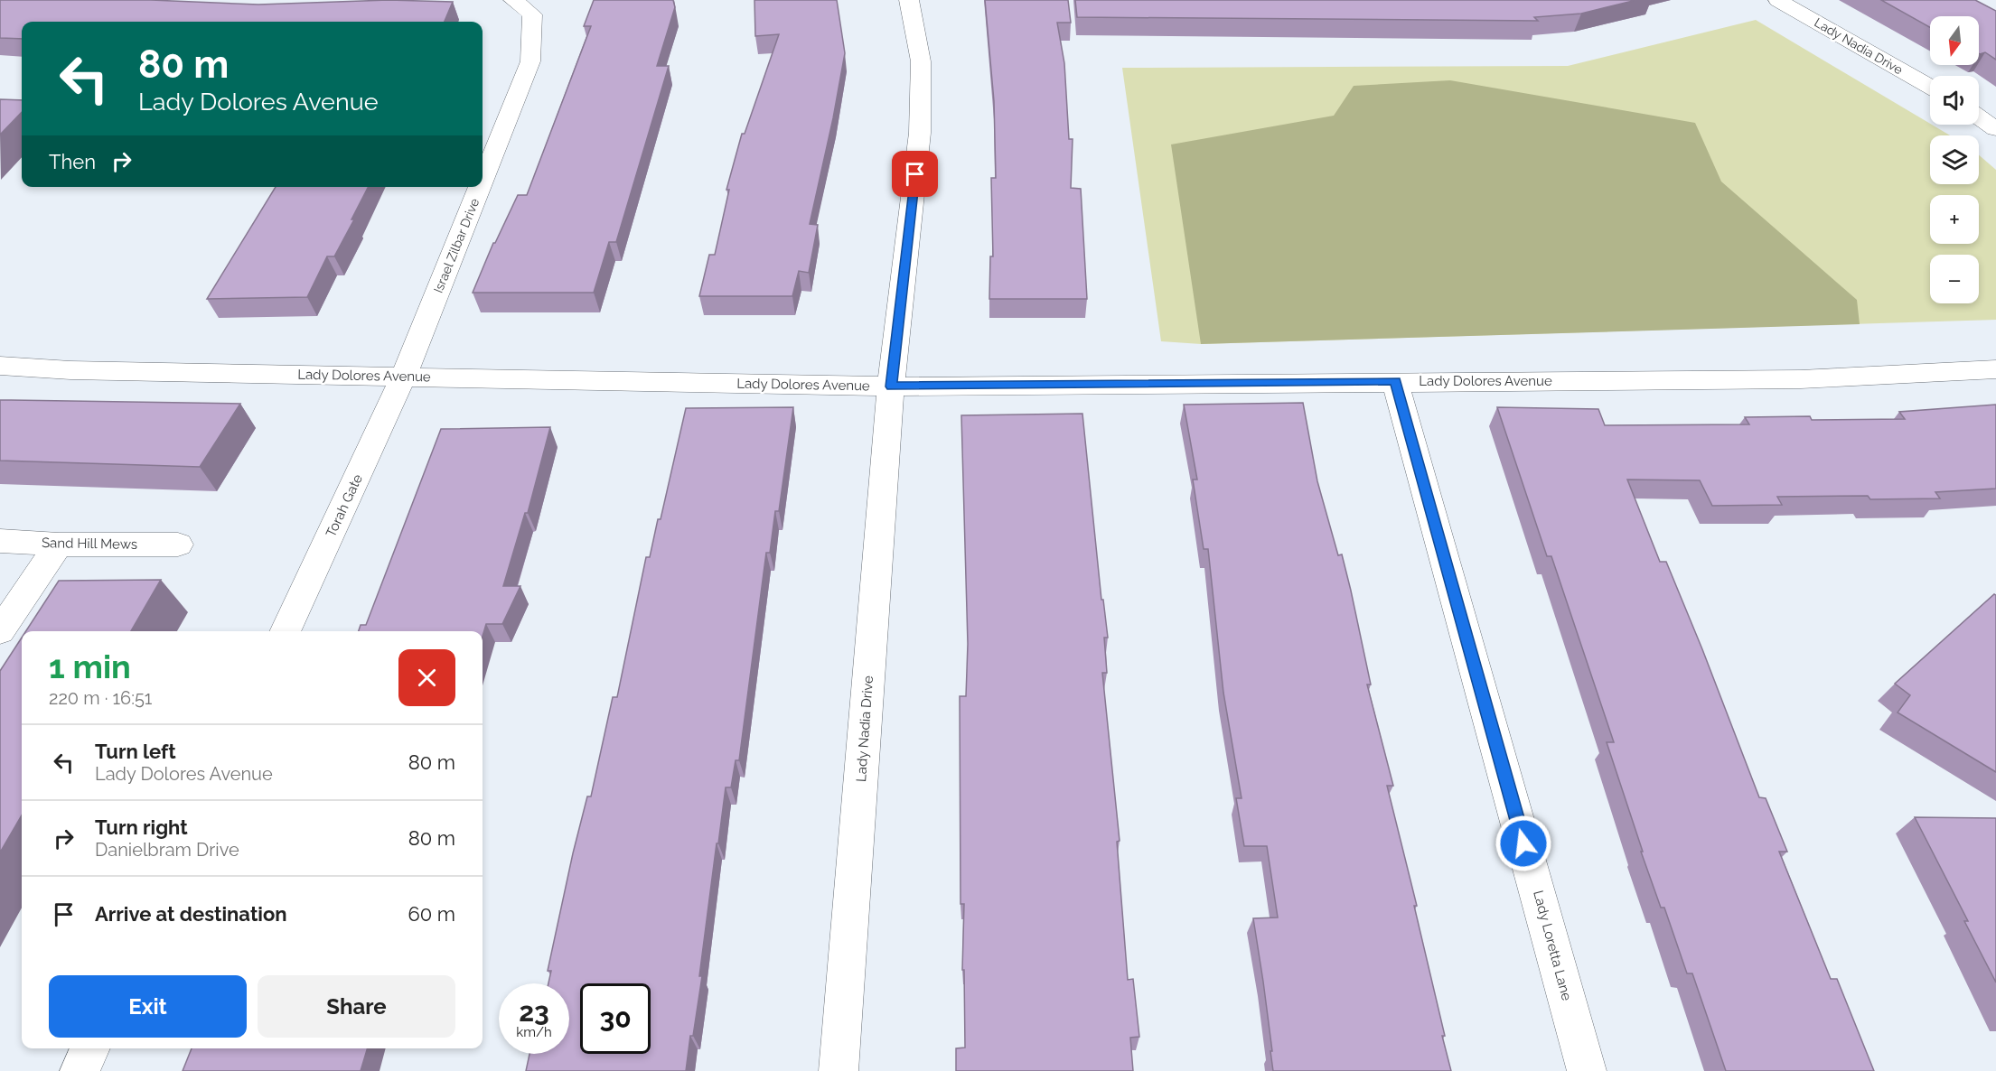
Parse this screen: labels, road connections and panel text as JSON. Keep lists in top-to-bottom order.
{
  "streets": {
    "street": [
      "Lady Nadia Drive",
      "Israel Zilbar Drive",
      "Lady Dolores Avenue",
      "Torah Gate",
      "Sand Hill Mews",
      "Lady Loretta Lane"
    ]
  },
  "crossings": [
    ["Lady Nadia Drive", "Lady Dolores Avenue"],
    ["Israel Zilbar Drive", "Lady Dolores Avenue"],
    ["Israel Zilbar Drive", "Torah Gate"],
    ["Lady Dolores Avenue", "Torah Gate"],
    ["Lady Dolores Avenue", "Lady Loretta Lane"]
  ],
  "north": "bottom",
  "page": {
    "map_buttons": ["+", "−"],
    "turn": ["80 m", "Lady Dolores Avenue"],
    "then": "Then",
    "heading": ["1 min", "220 m · 16:51"],
    "list": [
      {
        "name": "Turn left",
        "note": "Lady Dolores Avenue",
        "value": "80 m"
      },
      {
        "name": "Turn right",
        "note": "Danielbram Drive",
        "value": "80 m"
      },
      {
        "name": "Arrive at destination",
        "value": "60 m"
      }
    ],
    "buttons": ["Exit", "Share"],
    "speed": "23 km/h",
    "limit": "30"
  }
}
